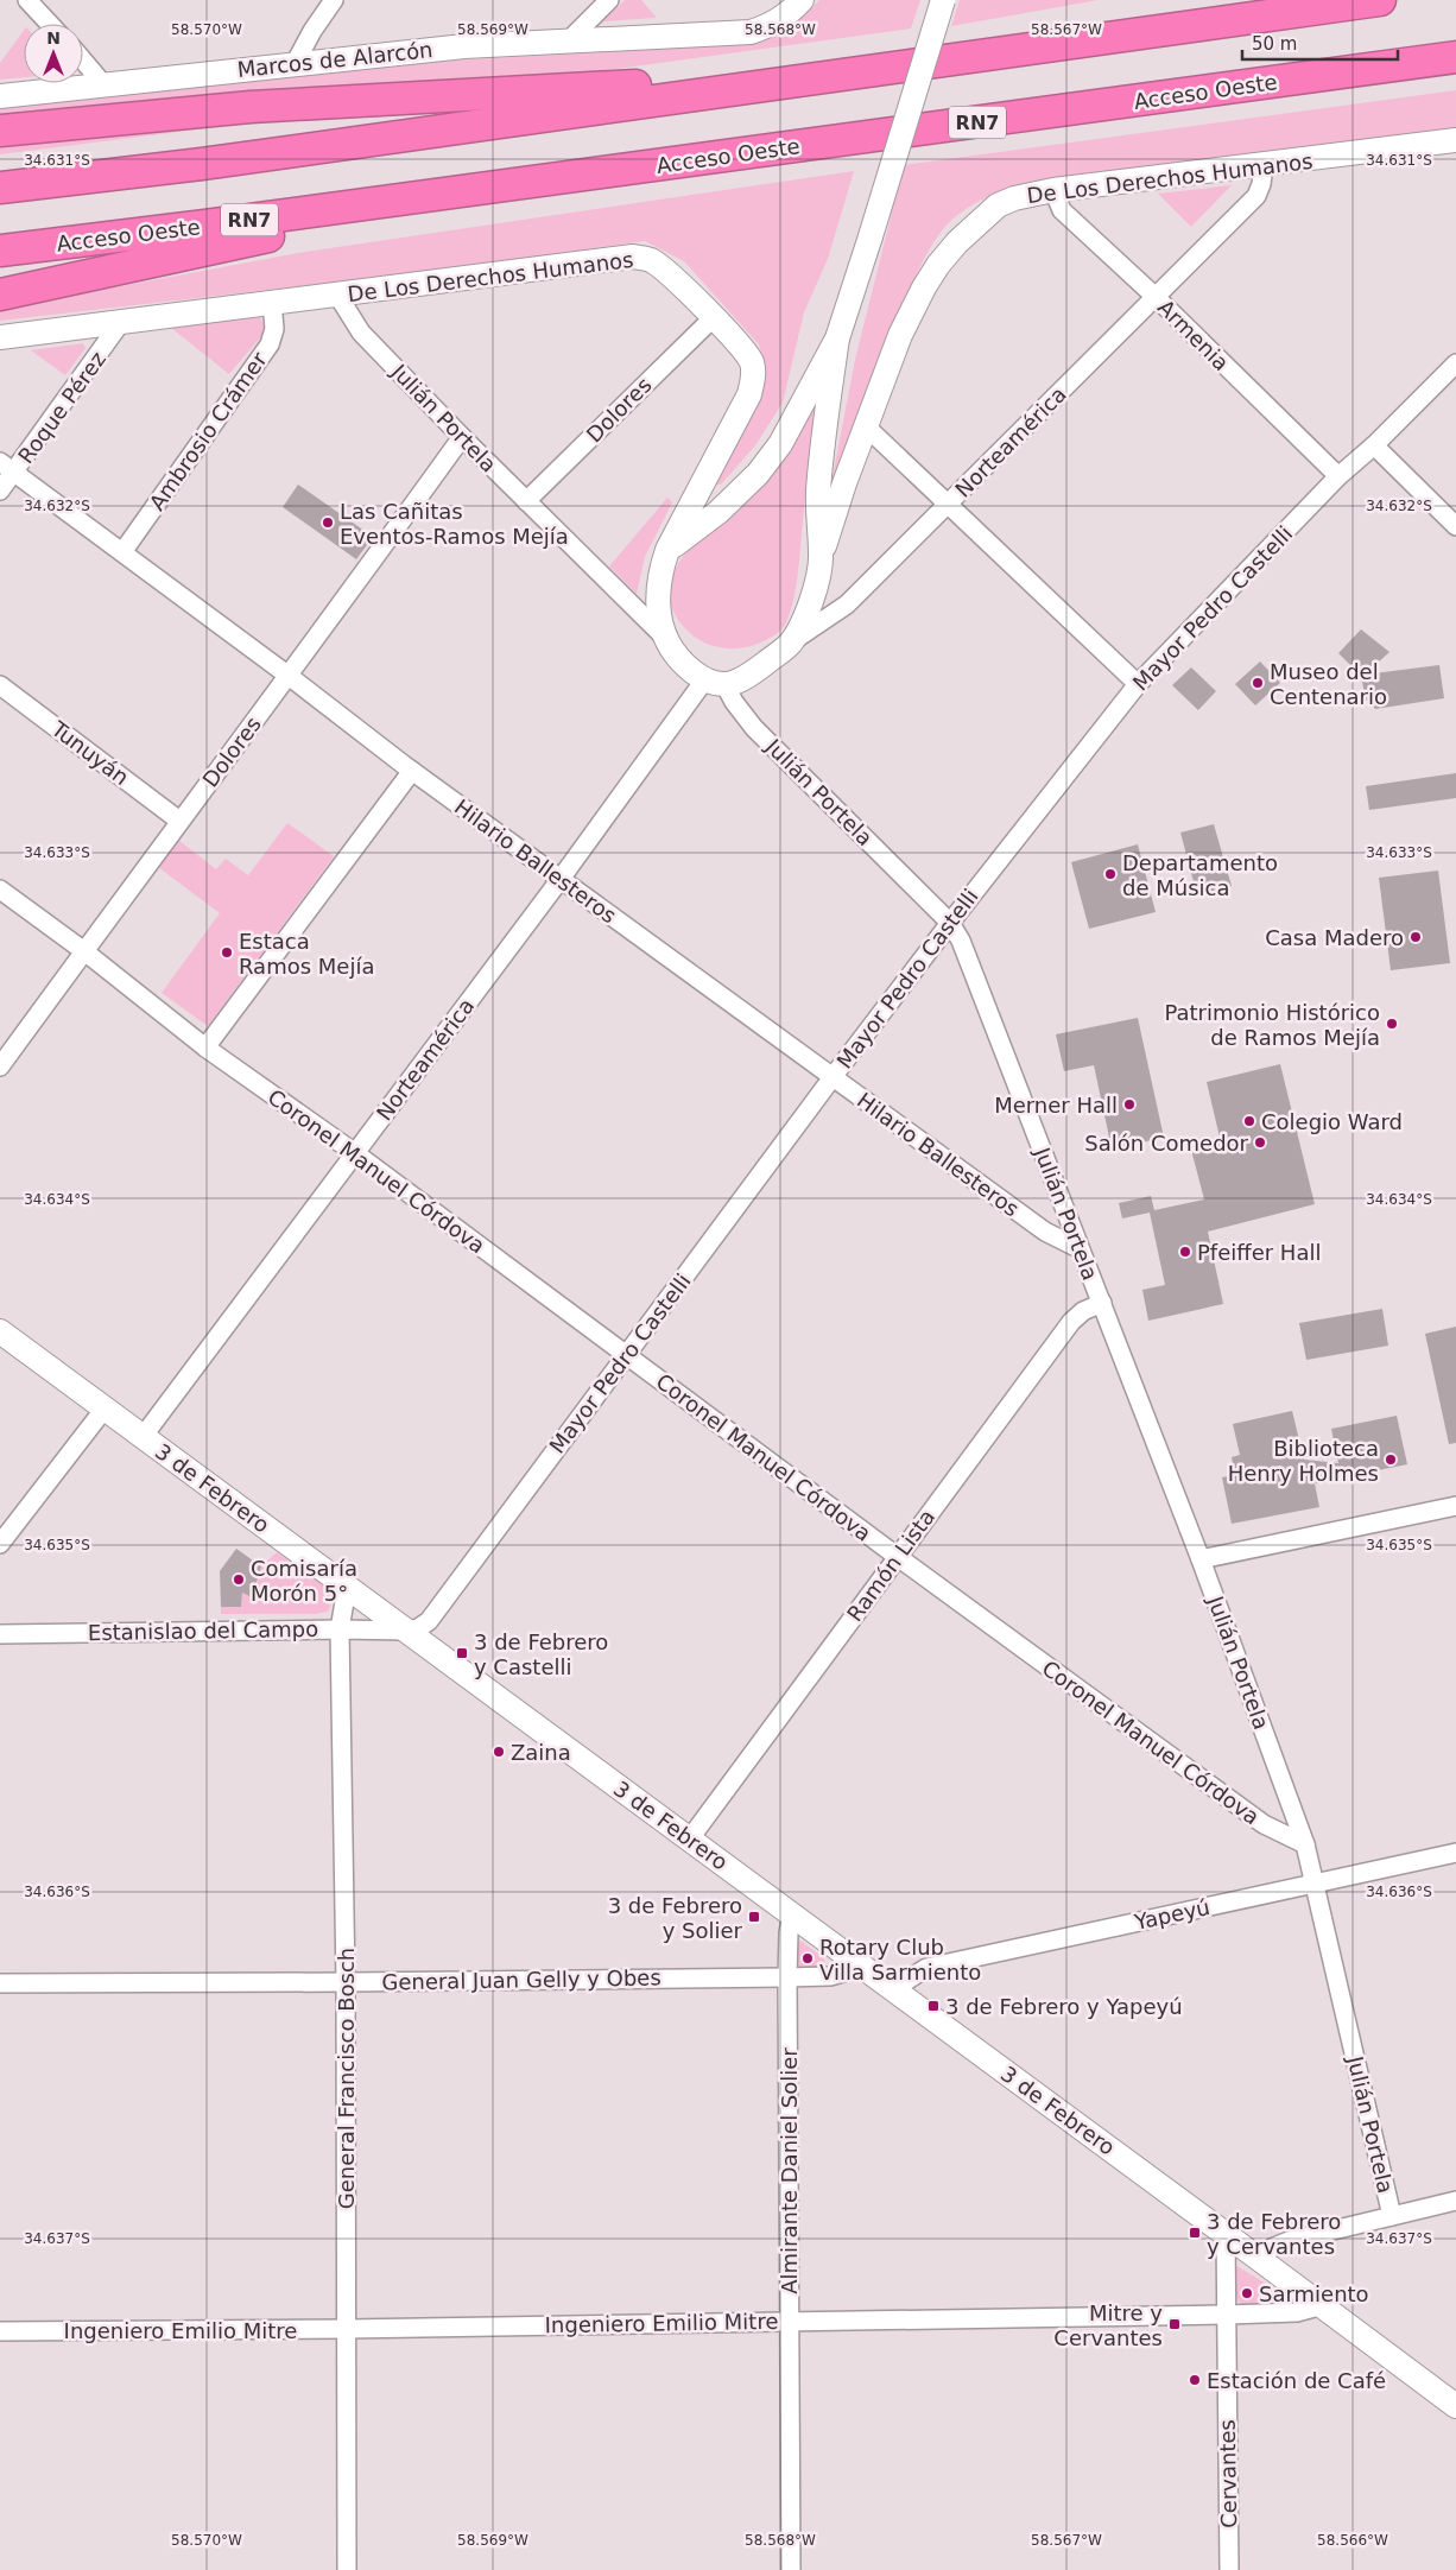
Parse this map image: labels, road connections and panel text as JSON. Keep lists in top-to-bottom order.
{
  "streets": {
    "highway": ["Acceso Oeste", "RN7"],
    "street": [
      "Marcos de Alarcón",
      "De Los Derechos Humanos",
      "Armenia",
      "Roque Pérez",
      "Dolores",
      "Julián Portela",
      "Ambrosio Crámer",
      "Norteamérica",
      "Mayor Pedro Castelli",
      "Tunuyán",
      "Hilario Ballesteros",
      "Coronel Manuel Córdova",
      "3 de Febrero",
      "Ramón Lista",
      "Estanislao del Campo",
      "Yapeyú",
      "General Juan Gelly y Obes",
      "General Francisco Bosch",
      "Almirante Daniel Solier",
      "Ingeniero Emilio Mitre",
      "Cervantes"
    ]
  },
  "crossings": [
    ["De Los Derechos Humanos", "Armenia"],
    ["De Los Derechos Humanos", "Roque Pérez"],
    ["De Los Derechos Humanos", "Dolores"],
    ["De Los Derechos Humanos", "Julián Portela"],
    ["De Los Derechos Humanos", "Ambrosio Crámer"],
    ["De Los Derechos Humanos", "Norteamérica"],
    ["Armenia", "Norteamérica"],
    ["Armenia", "Mayor Pedro Castelli"],
    ["Roque Pérez", "Hilario Ballesteros"],
    ["Dolores", "Julián Portela"],
    ["Dolores", "Tunuyán"],
    ["Dolores", "Hilario Ballesteros"],
    ["Dolores", "Coronel Manuel Córdova"],
    ["Julián Portela", "Norteamérica"],
    ["Julián Portela", "Mayor Pedro Castelli"],
    ["Julián Portela", "Hilario Ballesteros"],
    ["Julián Portela", "Coronel Manuel Córdova"],
    ["Julián Portela", "Ramón Lista"],
    ["Julián Portela", "Yapeyú"],
    ["Ambrosio Crámer", "Hilario Ballesteros"],
    ["Norteamérica", "Hilario Ballesteros"],
    ["Norteamérica", "Coronel Manuel Córdova"],
    ["Norteamérica", "3 de Febrero"],
    ["Mayor Pedro Castelli", "Hilario Ballesteros"],
    ["Mayor Pedro Castelli", "Coronel Manuel Córdova"],
    ["Mayor Pedro Castelli", "3 de Febrero"],
    ["Mayor Pedro Castelli", "Estanislao del Campo"],
    ["Coronel Manuel Córdova", "Ramón Lista"],
    ["3 de Febrero", "Ramón Lista"],
    ["3 de Febrero", "Estanislao del Campo"],
    ["3 de Febrero", "Yapeyú"],
    ["3 de Febrero", "General Juan Gelly y Obes"],
    ["3 de Febrero", "General Francisco Bosch"],
    ["3 de Febrero", "Almirante Daniel Solier"],
    ["3 de Febrero", "Ingeniero Emilio Mitre"],
    ["3 de Febrero", "Cervantes"],
    ["Estanislao del Campo", "General Francisco Bosch"],
    ["General Juan Gelly y Obes", "General Francisco Bosch"],
    ["General Juan Gelly y Obes", "Almirante Daniel Solier"],
    ["General Francisco Bosch", "Ingeniero Emilio Mitre"],
    ["Almirante Daniel Solier", "Ingeniero Emilio Mitre"],
    ["Ingeniero Emilio Mitre", "Cervantes"]
  ],
  "places": {
    "other": [
      "Las Cañitas Eventos-Ramos Mejía",
      "Museo del Centenario",
      "Departamento de Música",
      "Casa Madero",
      "Estaca Ramos Mejía",
      "Patrimonio Histórico de Ramos Mejía",
      "Merner Hall",
      "Colegio Ward",
      "Salón Comedor",
      "Pfeiffer Hall",
      "Biblioteca Henry Holmes",
      "Comisaría Morón 5°",
      "Zaina",
      "Rotary Club Villa Sarmiento",
      "Sarmiento",
      "Estación de Café"
    ],
    "transit": [
      "3 de Febrero y Castelli",
      "3 de Febrero y Solier",
      "3 de Febrero y Yapeyú",
      "3 de Febrero y Cervantes",
      "Mitre y Cervantes"
    ]
  },
  "scale_bar": "50 m",
  "north": "top",
  "coordinates": [
    "58.570°W",
    "58.569°W",
    "58.568°W",
    "58.567°W",
    "34.631°S",
    "34.632°S",
    "34.633°S",
    "34.634°S",
    "34.635°S",
    "34.636°S",
    "34.637°S",
    "58.566°W"
  ]
}
